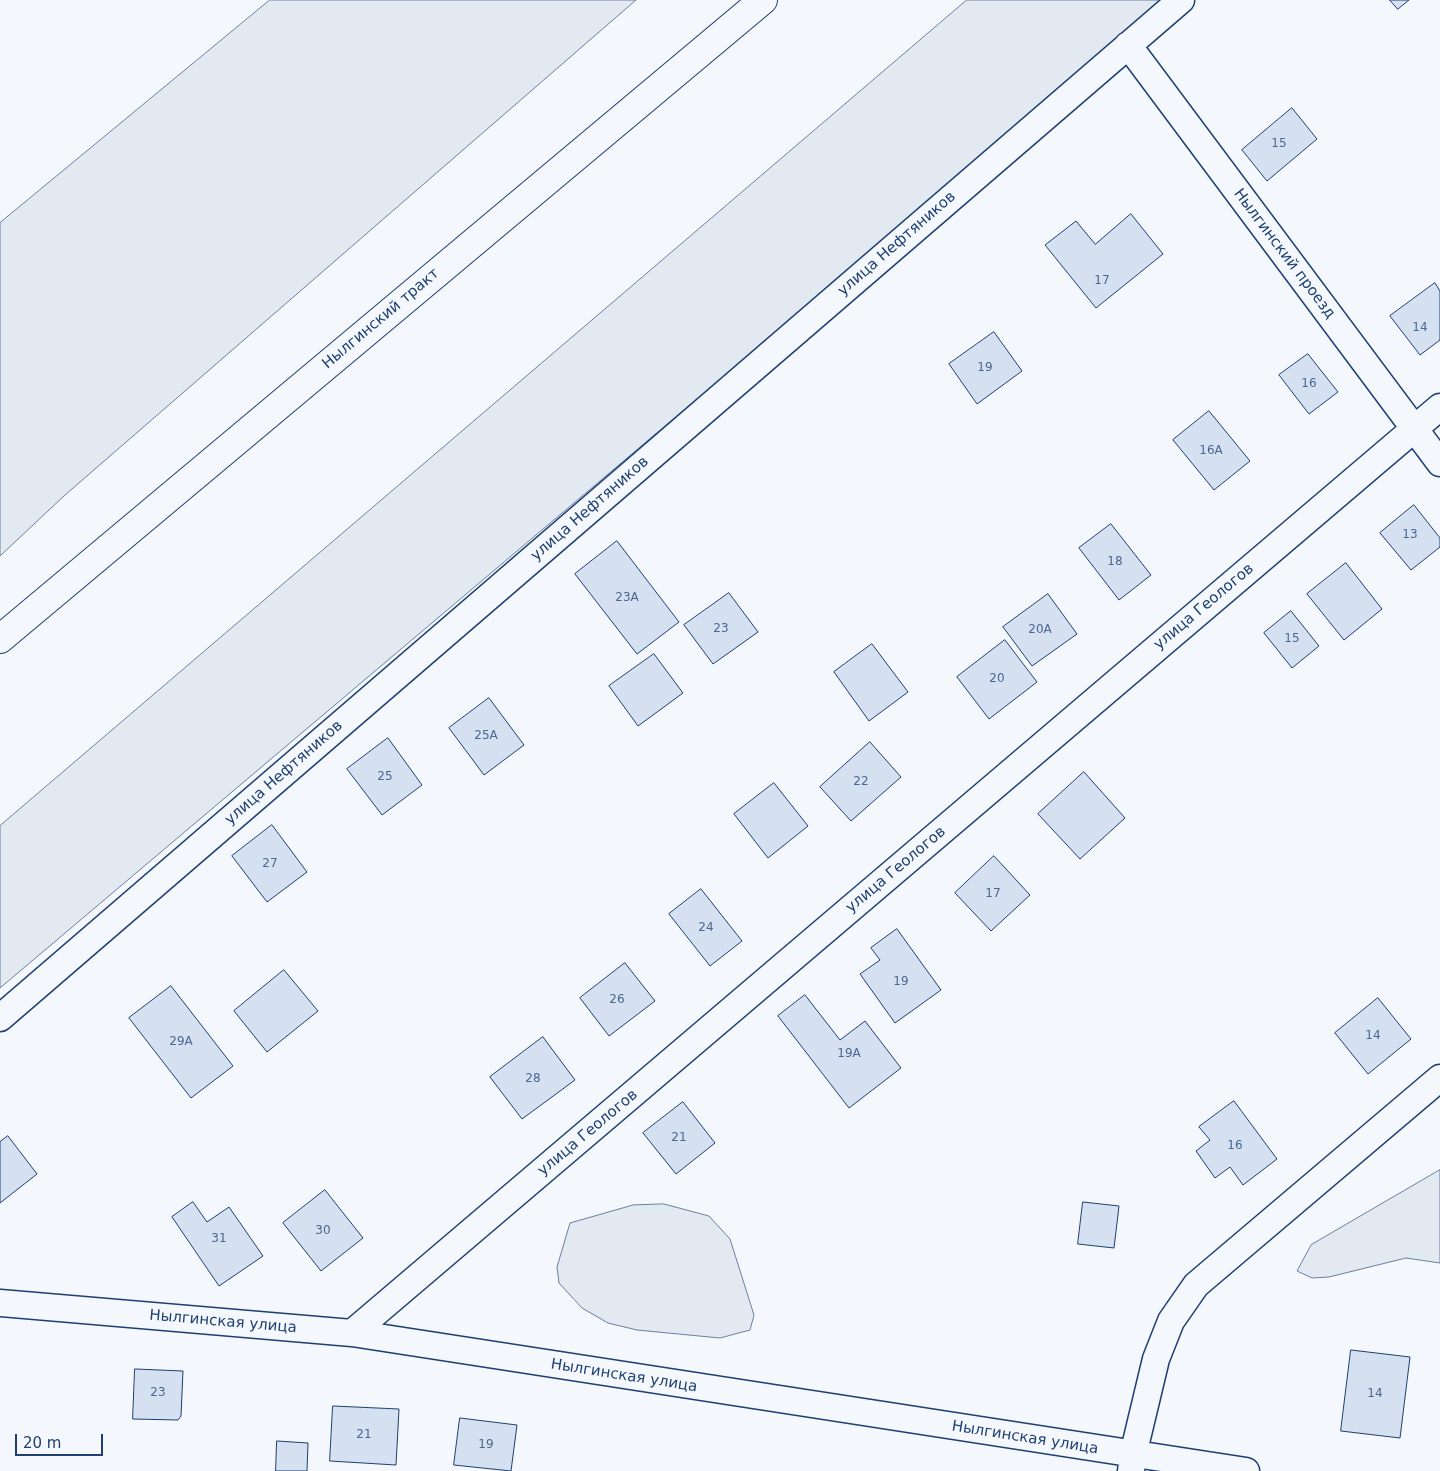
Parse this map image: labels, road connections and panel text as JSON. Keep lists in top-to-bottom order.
{
  "streets": {
    "main road": ["Нылгинский тракт"],
    "street": [
      "улица Нефтяников",
      "Нылгинский проезд",
      "улица Геологов",
      "Нылгинская улица"
    ]
  },
  "crossings": [
    ["улица Нефтяников", "Нылгинский проезд"],
    ["Нылгинский проезд", "улица Геологов"],
    ["улица Геологов", "Нылгинская улица"]
  ],
  "house_numbers": [
    "15",
    "17",
    "14",
    "19",
    "16",
    "16А",
    "13",
    "18",
    "23А",
    "23",
    "20А",
    "15",
    "20",
    "25А",
    "25",
    "22",
    "27",
    "17",
    "24",
    "19",
    "26",
    "14",
    "29А",
    "19А",
    "28",
    "21",
    "16",
    "30",
    "31",
    "23",
    "14",
    "21",
    "19"
  ],
  "scale_bar": "20 m"
}
